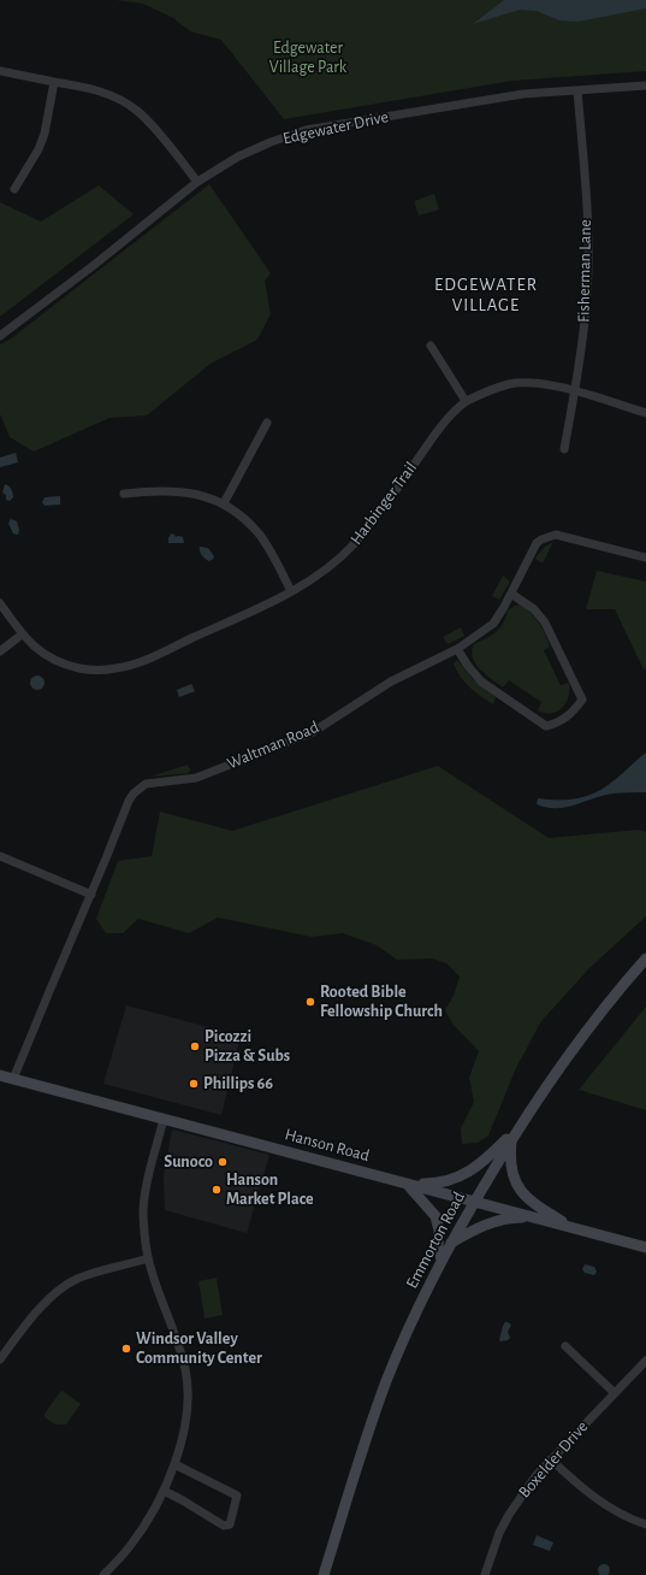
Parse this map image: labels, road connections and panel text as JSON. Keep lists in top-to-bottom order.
{
  "streets": {
    "main road": ["Hanson Road", "Emmorton Road"],
    "street": [
      "Edgewater Drive",
      "Fisherman Lane",
      "Harbinger Trail",
      "Waltman Road",
      "Boxelder Drive"
    ]
  },
  "crossings": [
    ["Edgewater Drive", "Fisherman Lane"],
    ["Fisherman Lane", "Harbinger Trail"],
    ["Waltman Road", "Hanson Road"],
    ["Hanson Road", "Emmorton Road"]
  ],
  "districts": ["EDGEWATER VILLAGE"],
  "parks": ["Edgewater Village Park"],
  "places": [
    "Rooted Bible Fellowship Church",
    "Picozzi Pizza & Subs",
    "Phillips 66",
    "Sunoco",
    "Hanson Market Place",
    "Windsor Valley Community Center"
  ]
}
